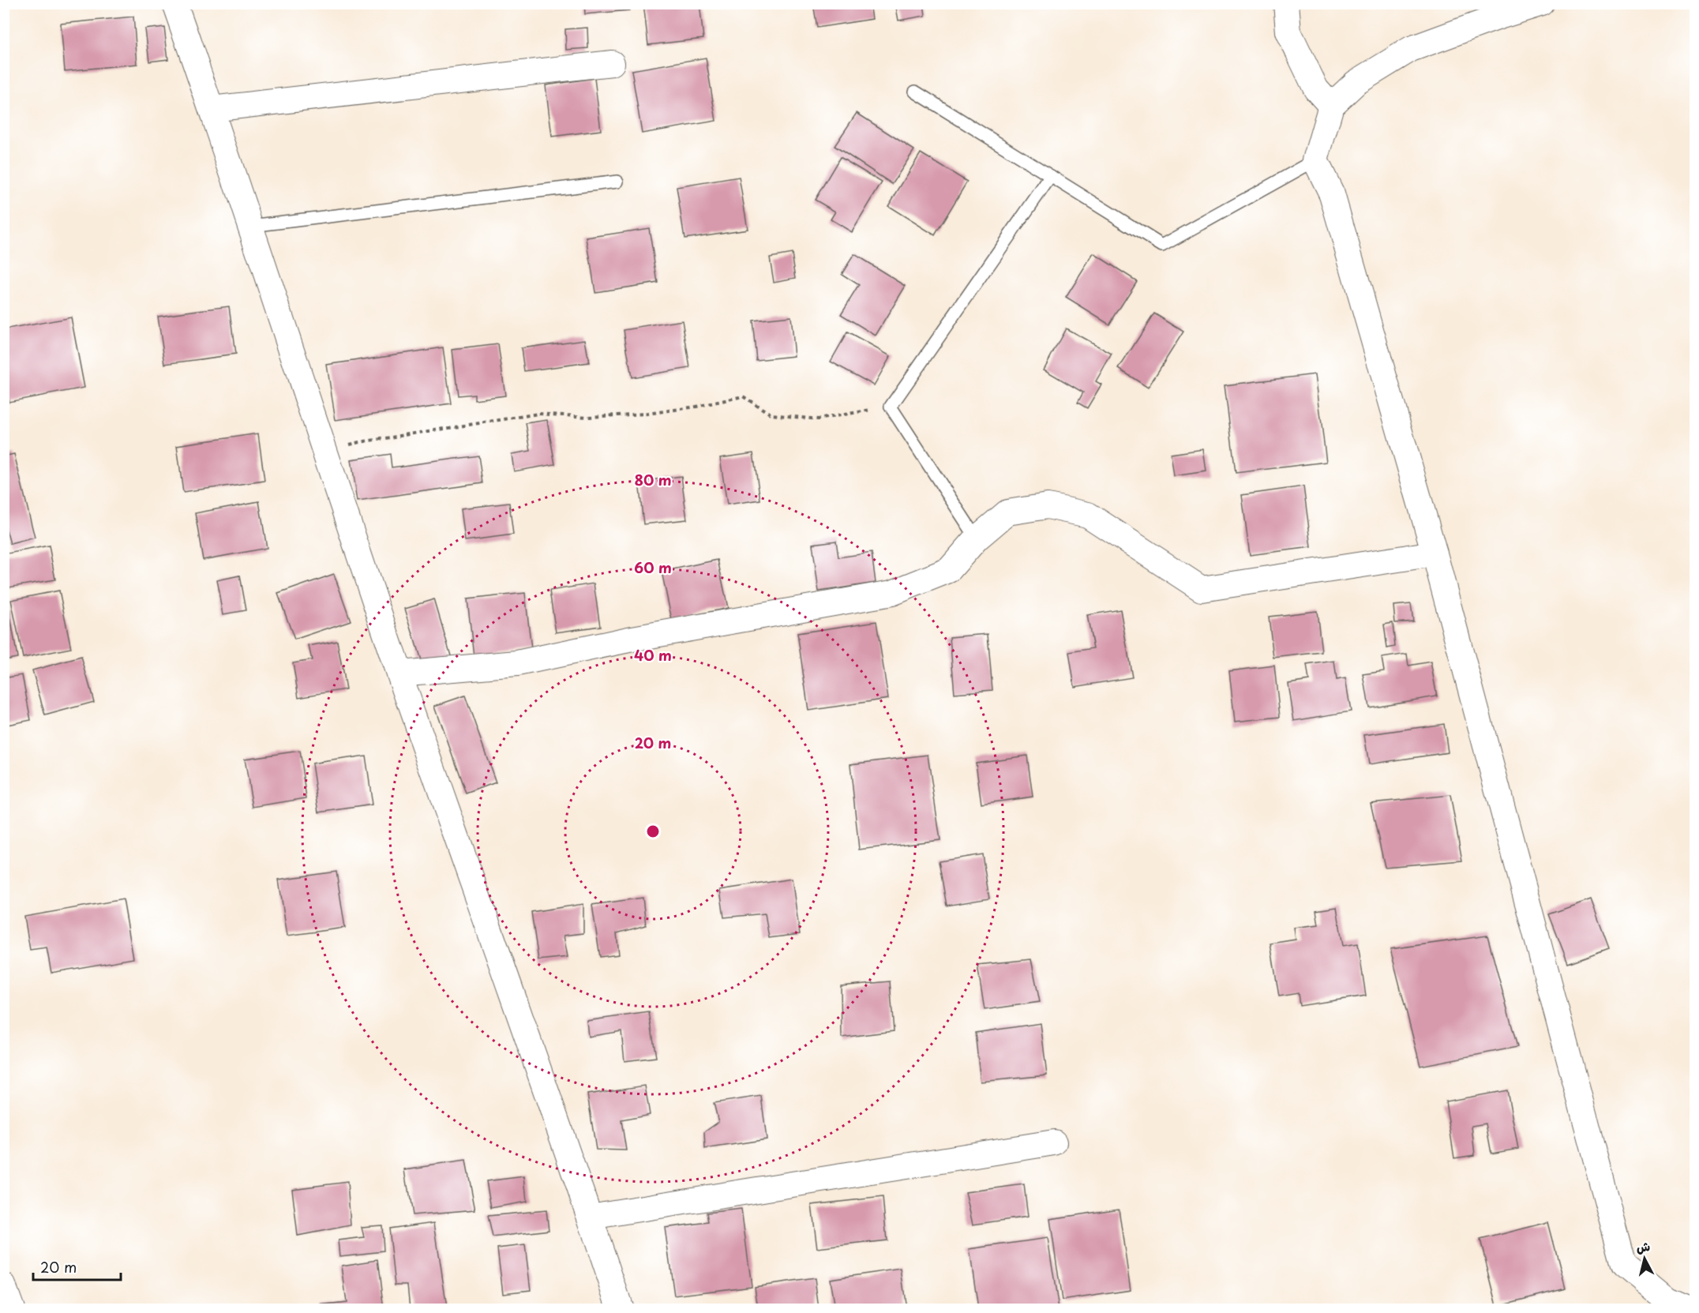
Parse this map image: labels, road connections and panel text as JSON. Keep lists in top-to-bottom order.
{
  "scale_bar": "20 m",
  "north": "top",
  "rings": [
    "80 m",
    "60 m",
    "40 m",
    "20 m"
  ]
}
